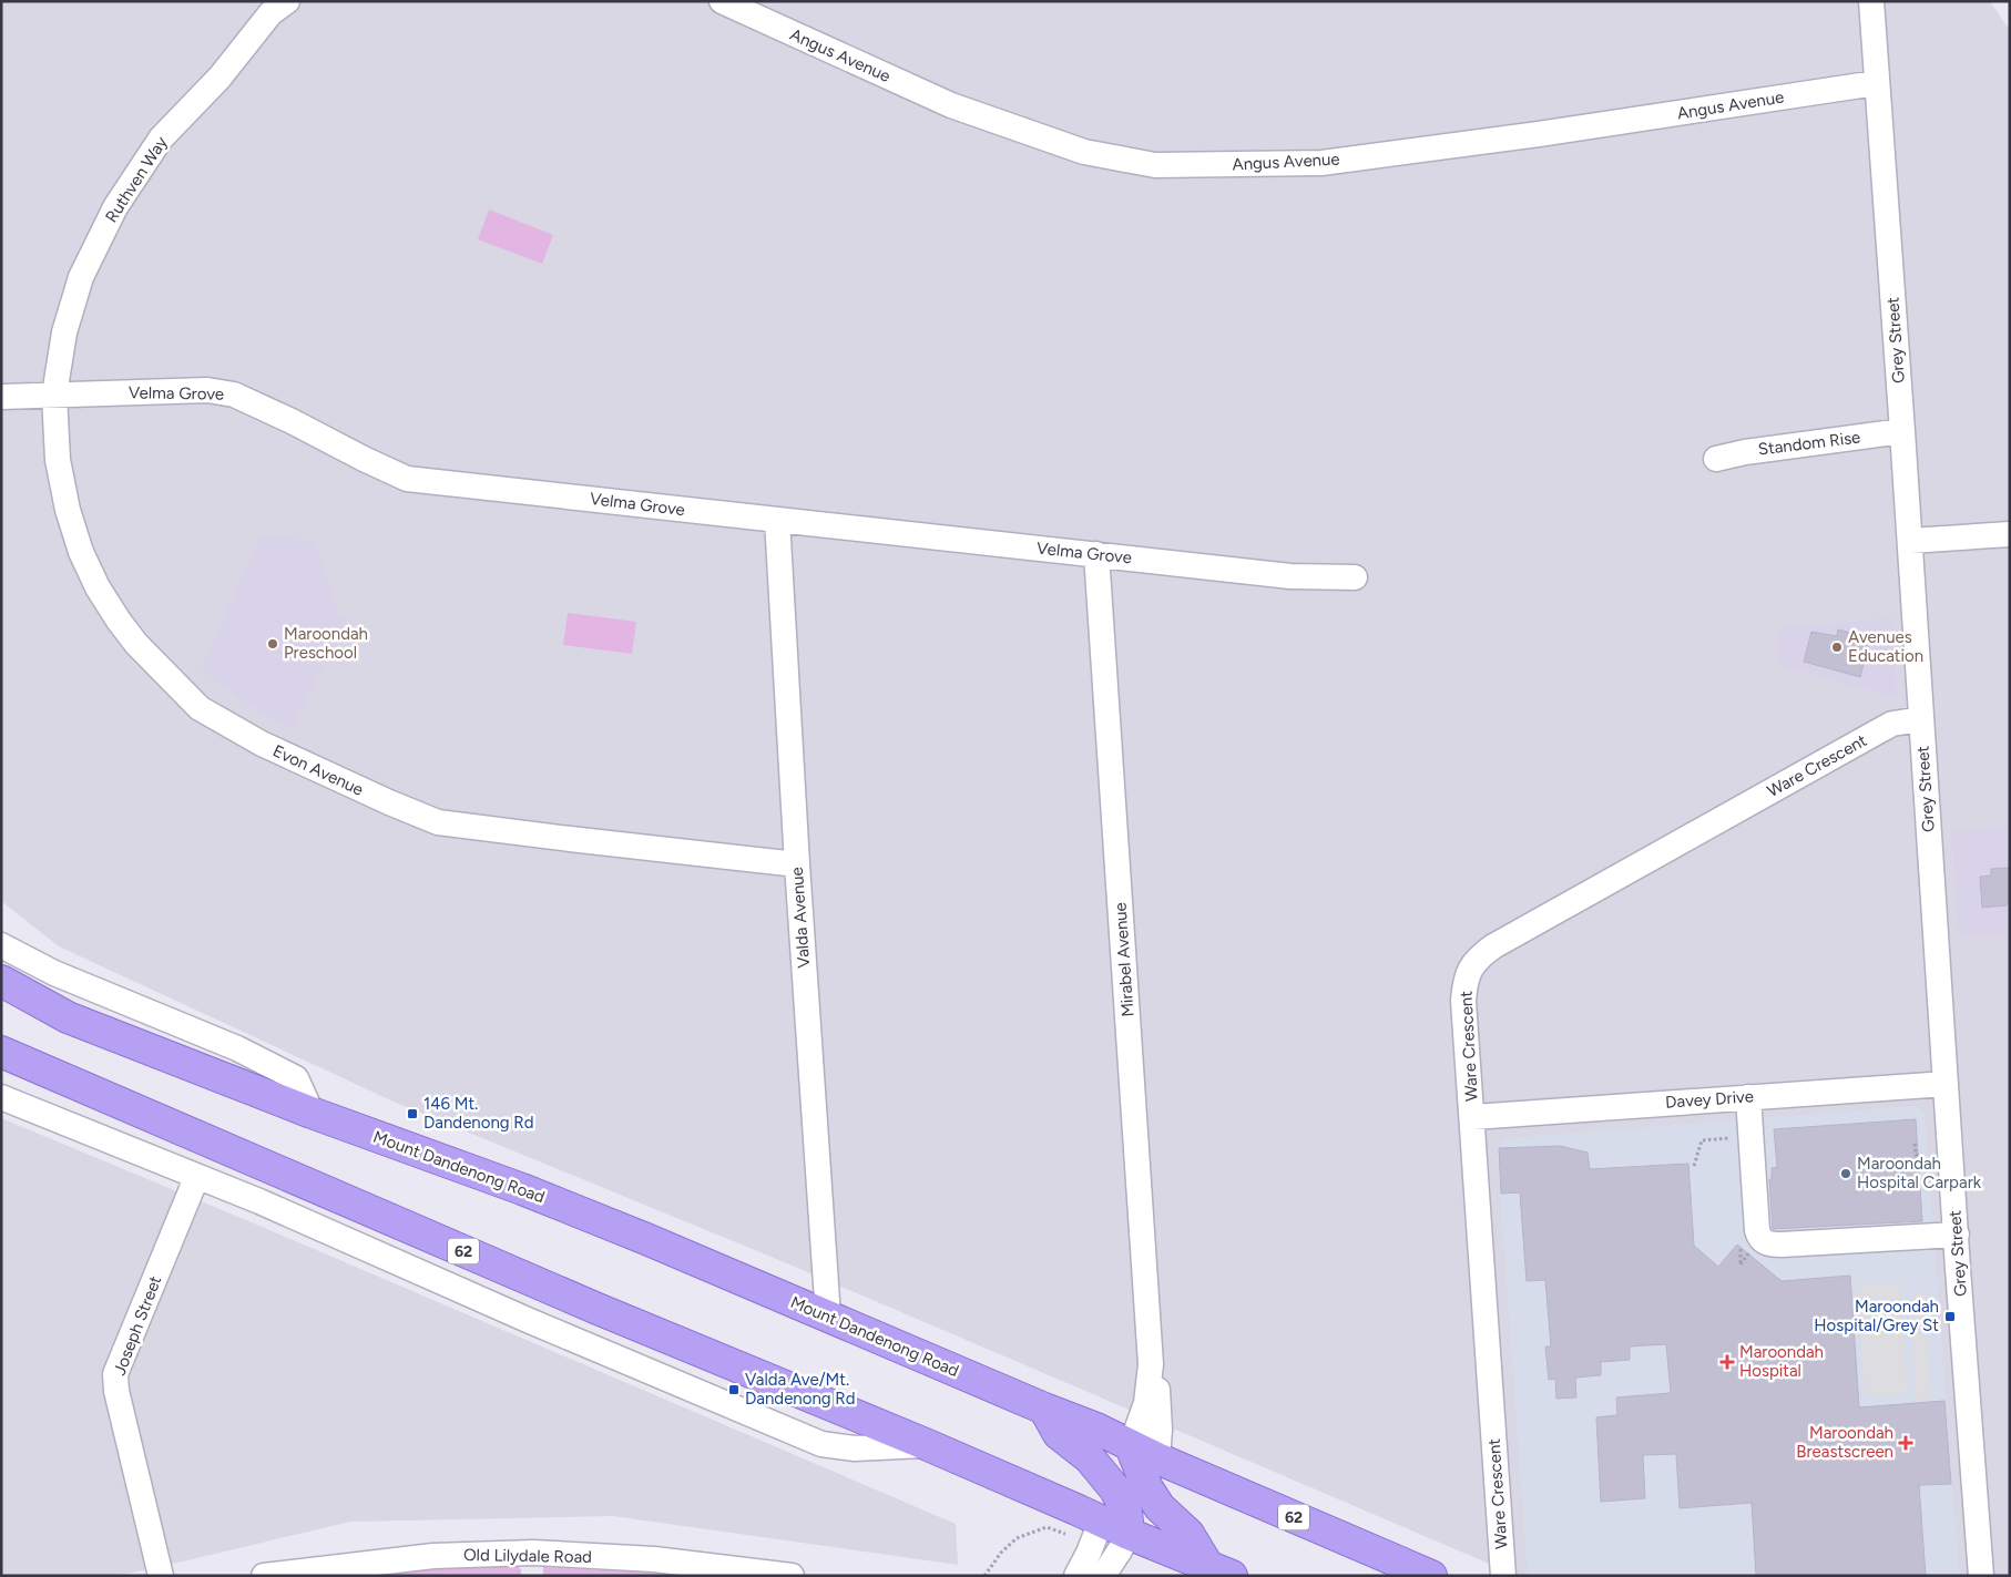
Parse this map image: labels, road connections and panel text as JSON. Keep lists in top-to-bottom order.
{
  "streets": {
    "main road": ["Mount Dandenong Road", "62"],
    "street": [
      "Angus Avenue",
      "Ruthven Way",
      "Grey Street",
      "Velma Grove",
      "Standom Rise",
      "Ware Crescent",
      "Evon Avenue",
      "Valda Avenue",
      "Mirabel Avenue",
      "Davey Drive",
      "Joseph Street",
      "Old Lilydale Road"
    ]
  },
  "crossings": [
    ["Angus Avenue", "Grey Street"],
    ["Ruthven Way", "Velma Grove"],
    ["Ruthven Way", "Evon Avenue"],
    ["Grey Street", "Standom Rise"],
    ["Grey Street", "Ware Crescent"],
    ["Grey Street", "Davey Drive"],
    ["Velma Grove", "Evon Avenue"],
    ["Velma Grove", "Valda Avenue"],
    ["Velma Grove", "Mirabel Avenue"],
    ["Ware Crescent", "Davey Drive"],
    ["Evon Avenue", "Valda Avenue"],
    ["Valda Avenue", "Mount Dandenong Road"],
    ["Mirabel Avenue", "Mount Dandenong Road"]
  ],
  "places": {
    "other": ["Maroondah Preschool", "Avenues Education", "Maroondah Hospital Carpark"],
    "transit": ["146 Mt. Dandenong Rd", "Maroondah Hospital/Grey St", "Valda Ave/Mt. Dandenong Rd"],
    "health": ["Maroondah Hospital", "Maroondah Breastscreen"]
  }
}
